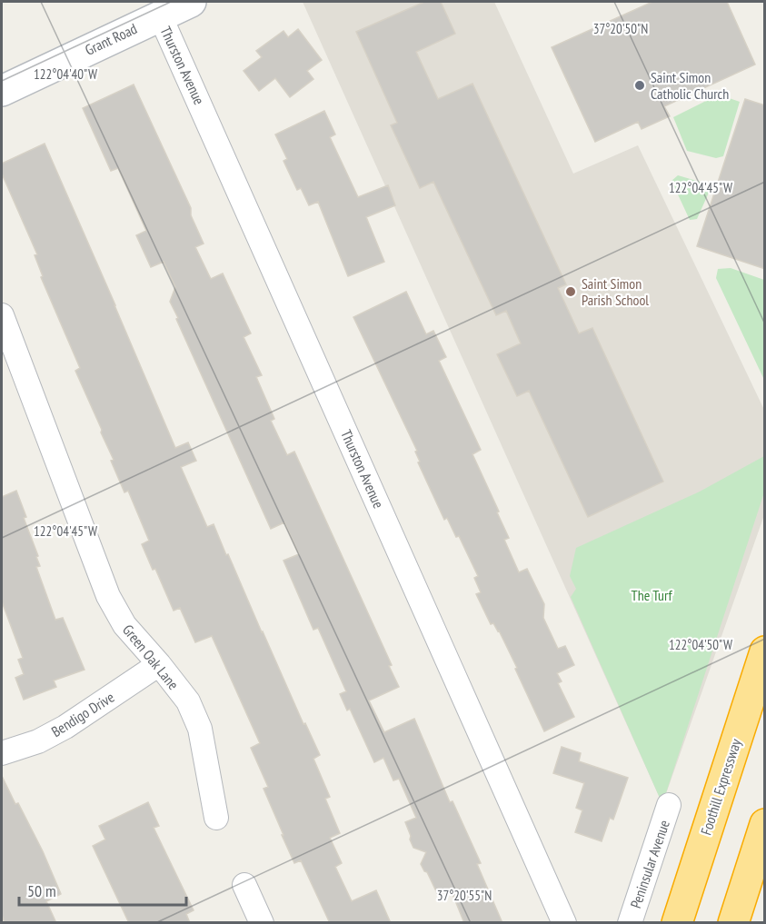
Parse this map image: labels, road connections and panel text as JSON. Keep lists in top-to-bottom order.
{
  "streets": {
    "highway": ["Foothill Expressway"],
    "main road": ["Grant Road"],
    "street": [
      "Thurston Avenue",
      "Green Oak Lane",
      "Bendigo Drive",
      "Peninsular Avenue"
    ]
  },
  "crossings": [
    ["Grant Road", "Thurston Avenue"],
    ["Green Oak Lane", "Bendigo Drive"]
  ],
  "parks": ["The Turf"],
  "places": ["Saint Simon Catholic Church", "Saint Simon Parish School"],
  "scale_bar": "50 m",
  "coordinates": [
    "37°20'50\"N",
    "122°04'40\"W",
    "122°04'45\"W",
    "122°04'50\"W",
    "37°20'55\"N"
  ]
}
